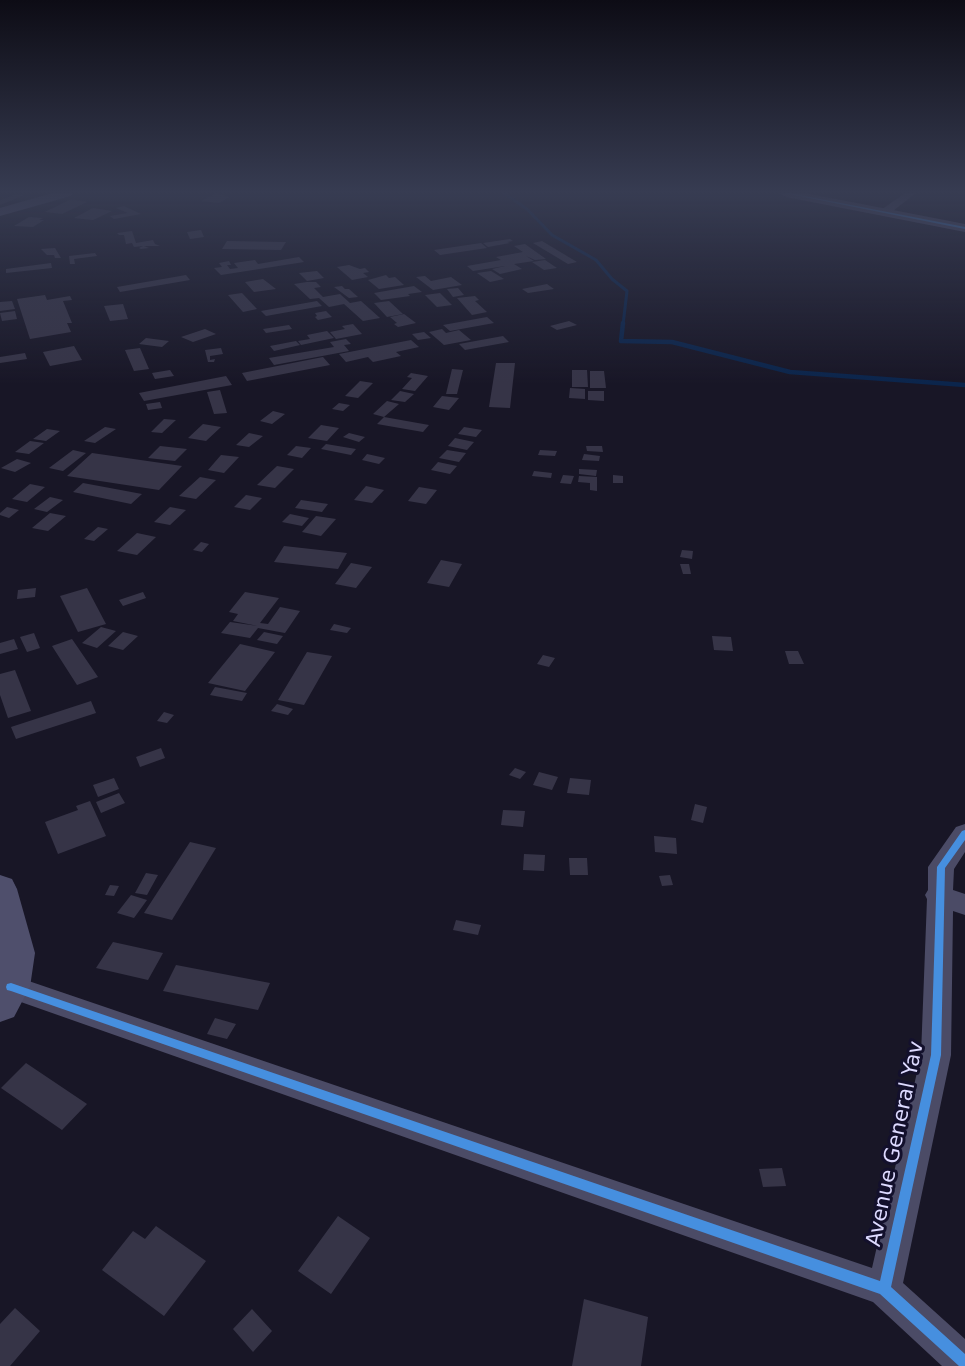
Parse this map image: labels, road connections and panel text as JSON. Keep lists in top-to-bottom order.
{
  "streets": {
    "street": ["Avenue General Yav"]
  }
}
